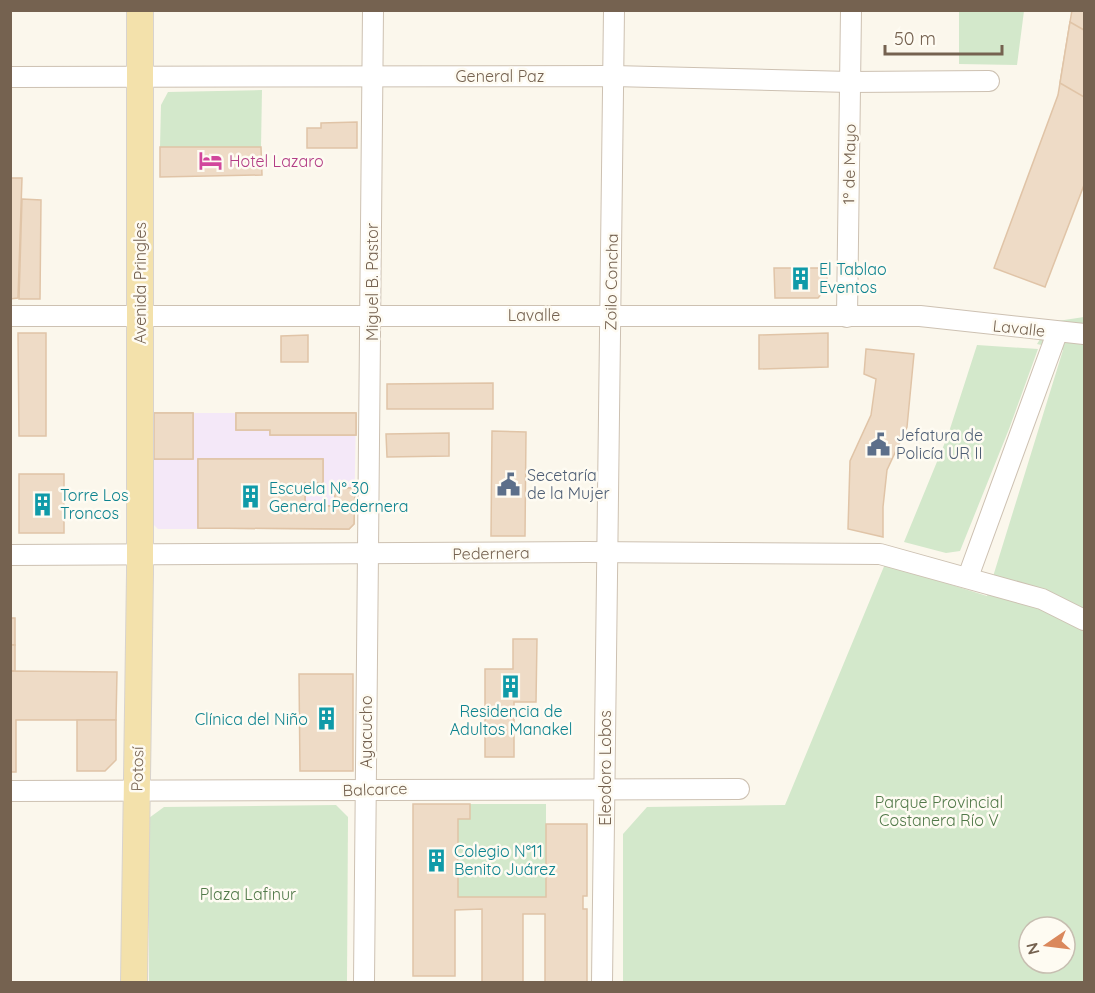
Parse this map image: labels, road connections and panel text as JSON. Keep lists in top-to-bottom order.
{
  "streets": {
    "main road": ["Avenida Pringles", "Potosí"],
    "street": [
      "General Paz",
      "1º de Mayo",
      "Miguel B. Pastor",
      "Zoilo Concha",
      "Lavalle",
      "Pedernera",
      "Ayacucho",
      "Eleodoro Lobos",
      "Balcarce"
    ]
  },
  "crossings": [
    ["General Paz", "1º de Mayo"],
    ["General Paz", "Miguel B. Pastor"],
    ["General Paz", "Zoilo Concha"],
    ["General Paz", "Avenida Pringles"],
    ["1º de Mayo", "Lavalle"],
    ["Miguel B. Pastor", "Lavalle"],
    ["Miguel B. Pastor", "Pedernera"],
    ["Miguel B. Pastor", "Ayacucho"],
    ["Zoilo Concha", "Lavalle"],
    ["Zoilo Concha", "Pedernera"],
    ["Zoilo Concha", "Eleodoro Lobos"],
    ["Avenida Pringles", "Lavalle"],
    ["Avenida Pringles", "Pedernera"],
    ["Avenida Pringles", "Potosí"],
    ["Pedernera", "Ayacucho"],
    ["Pedernera", "Eleodoro Lobos"],
    ["Pedernera", "Potosí"],
    ["Ayacucho", "Balcarce"],
    ["Eleodoro Lobos", "Balcarce"],
    ["Potosí", "Balcarce"]
  ],
  "parks": ["Parque Provincial Costanera Río V", "Plaza Lafinur"],
  "places": {
    "hotel": ["Hotel Lazaro"],
    "building": [
      "El Tablao Eventos",
      "Escuela N° 30 General Pedernera",
      "Torre Los Troncos",
      "Residencia de Adultos Manakel",
      "Clínica del Niño",
      "Colegio N°11 Benito Juárez"
    ],
    "public building": ["Jefatura de Policía UR II", "Secetaría de la Mujer"]
  },
  "scale_bar": "50 m",
  "north": "left"
}
